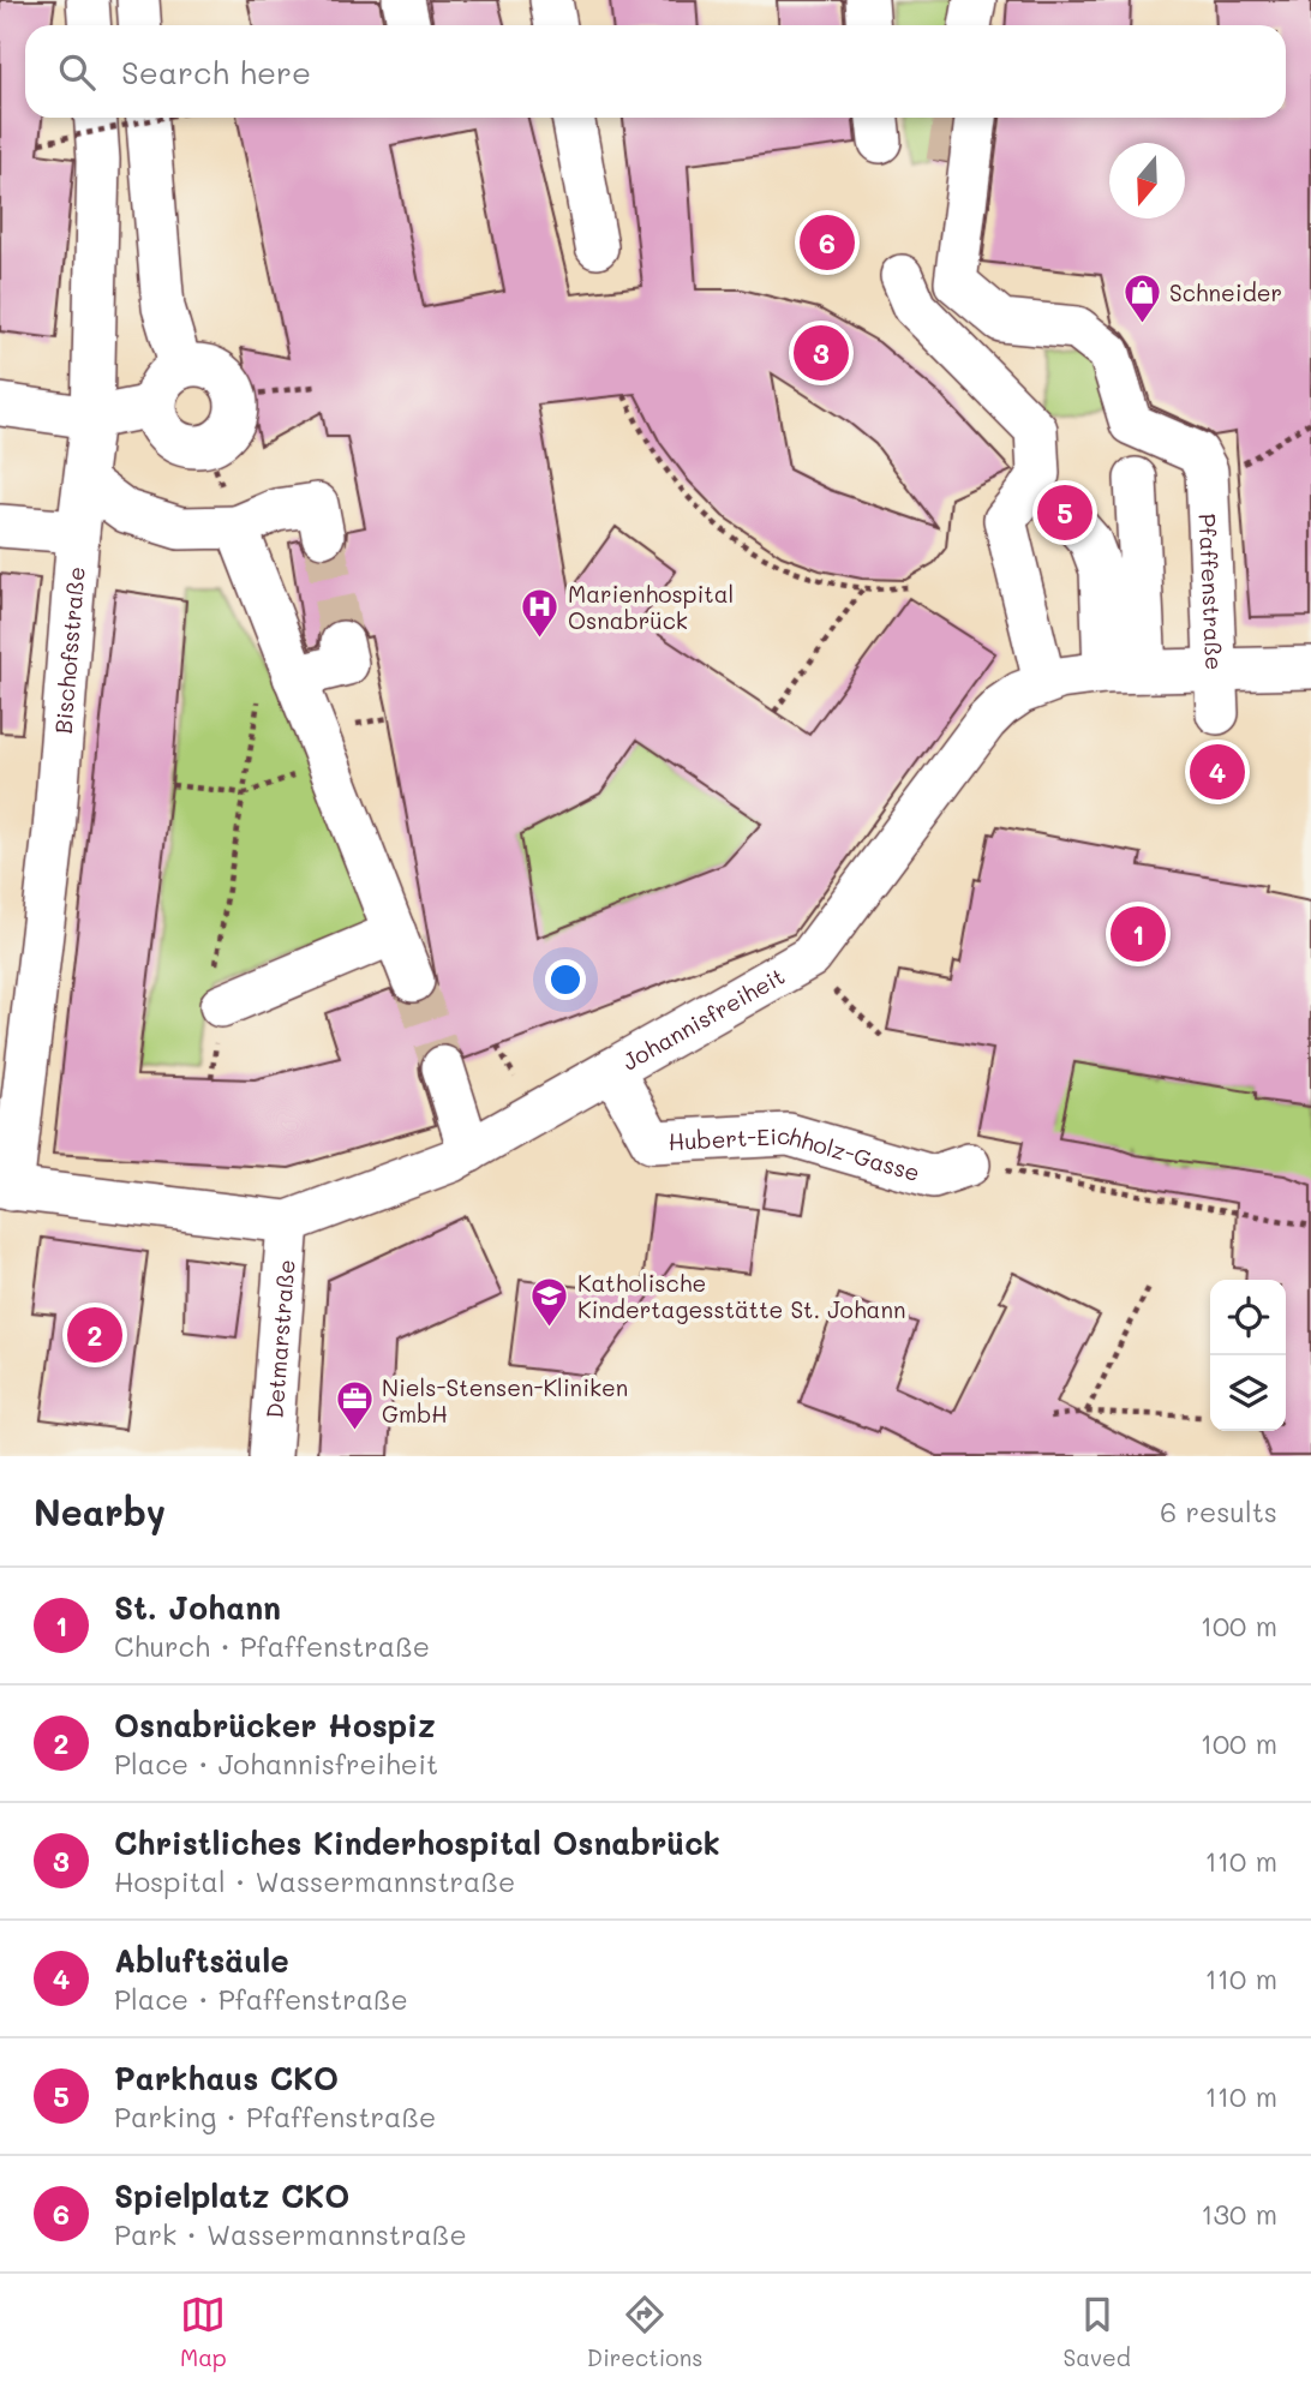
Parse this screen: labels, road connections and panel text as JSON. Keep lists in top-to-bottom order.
{
  "streets": {
    "street": [
      "Pfaffenstraße",
      "Bischofsstraße",
      "Johannisfreiheit",
      "Hubert-Eichholz-Gasse",
      "Detmarstraße"
    ]
  },
  "crossings": [
    ["Pfaffenstraße", "Johannisfreiheit"],
    ["Bischofsstraße", "Johannisfreiheit"],
    ["Johannisfreiheit", "Hubert-Eichholz-Gasse"],
    ["Johannisfreiheit", "Detmarstraße"]
  ],
  "places": {
    "shop": ["Schneider"],
    "hospital": ["Marienhospital Osnabrück"],
    "school or university": ["Katholische Kindertagesstätte St. Johann"],
    "office": ["Niels-Stensen-Kliniken GmbH"]
  },
  "north": "bottom",
  "page": {
    "search": "Search here",
    "pins": [
      "6",
      "3",
      "5",
      "4",
      "1",
      "2"
    ],
    "heading": ["Nearby", "6 results"],
    "list": [
      {
        "mark": "1",
        "name": "St. Johann",
        "note": "Church · Pfaffenstraße",
        "value": "100 m"
      },
      {
        "mark": "2",
        "name": "Osnabrücker Hospiz",
        "note": "Place · Johannisfreiheit",
        "value": "100 m"
      },
      {
        "mark": "3",
        "name": "Christliches Kinderhospital Osnabrück",
        "note": "Hospital · Wassermannstraße",
        "value": "110 m"
      },
      {
        "mark": "4",
        "name": "Abluftsäule",
        "note": "Place · Pfaffenstraße",
        "value": "110 m"
      },
      {
        "mark": "5",
        "name": "Parkhaus CKO",
        "note": "Parking · Pfaffenstraße",
        "value": "110 m"
      },
      {
        "mark": "6",
        "name": "Spielplatz CKO",
        "note": "Park · Wassermannstraße",
        "value": "130 m"
      }
    ],
    "nav": ["Map", "Directions", "Saved"]
  }
}
